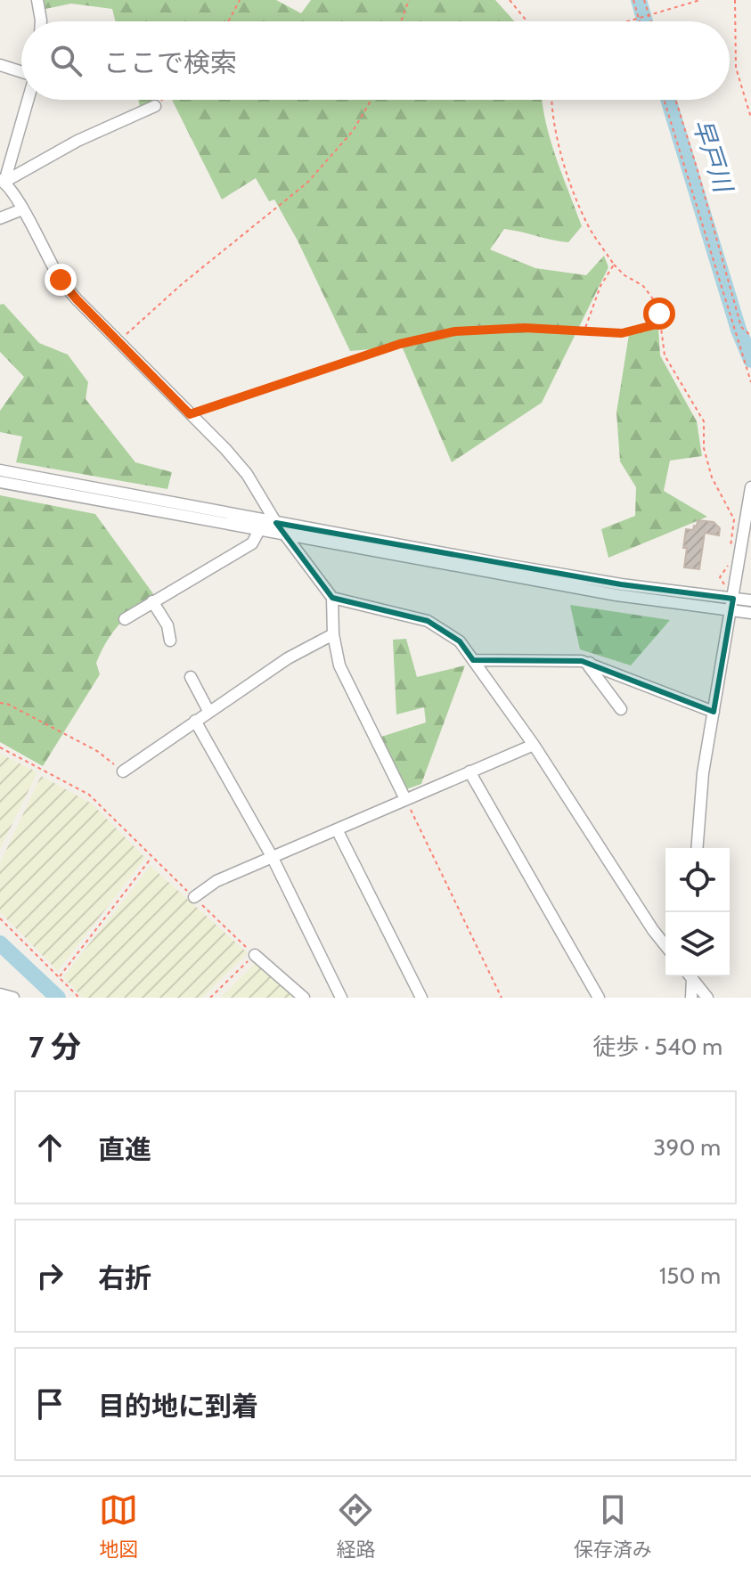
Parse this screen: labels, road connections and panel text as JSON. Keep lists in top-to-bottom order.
{
  "water": ["早戸川"],
  "page": {
    "search": "ここで検索",
    "heading": ["7 分", "徒歩 · 540 m"],
    "list": [
      ["直進", "390 m"],
      ["右折", "150 m"],
      "目的地に到着"
    ],
    "nav": ["地図", "経路", "保存済み"]
  }
}
